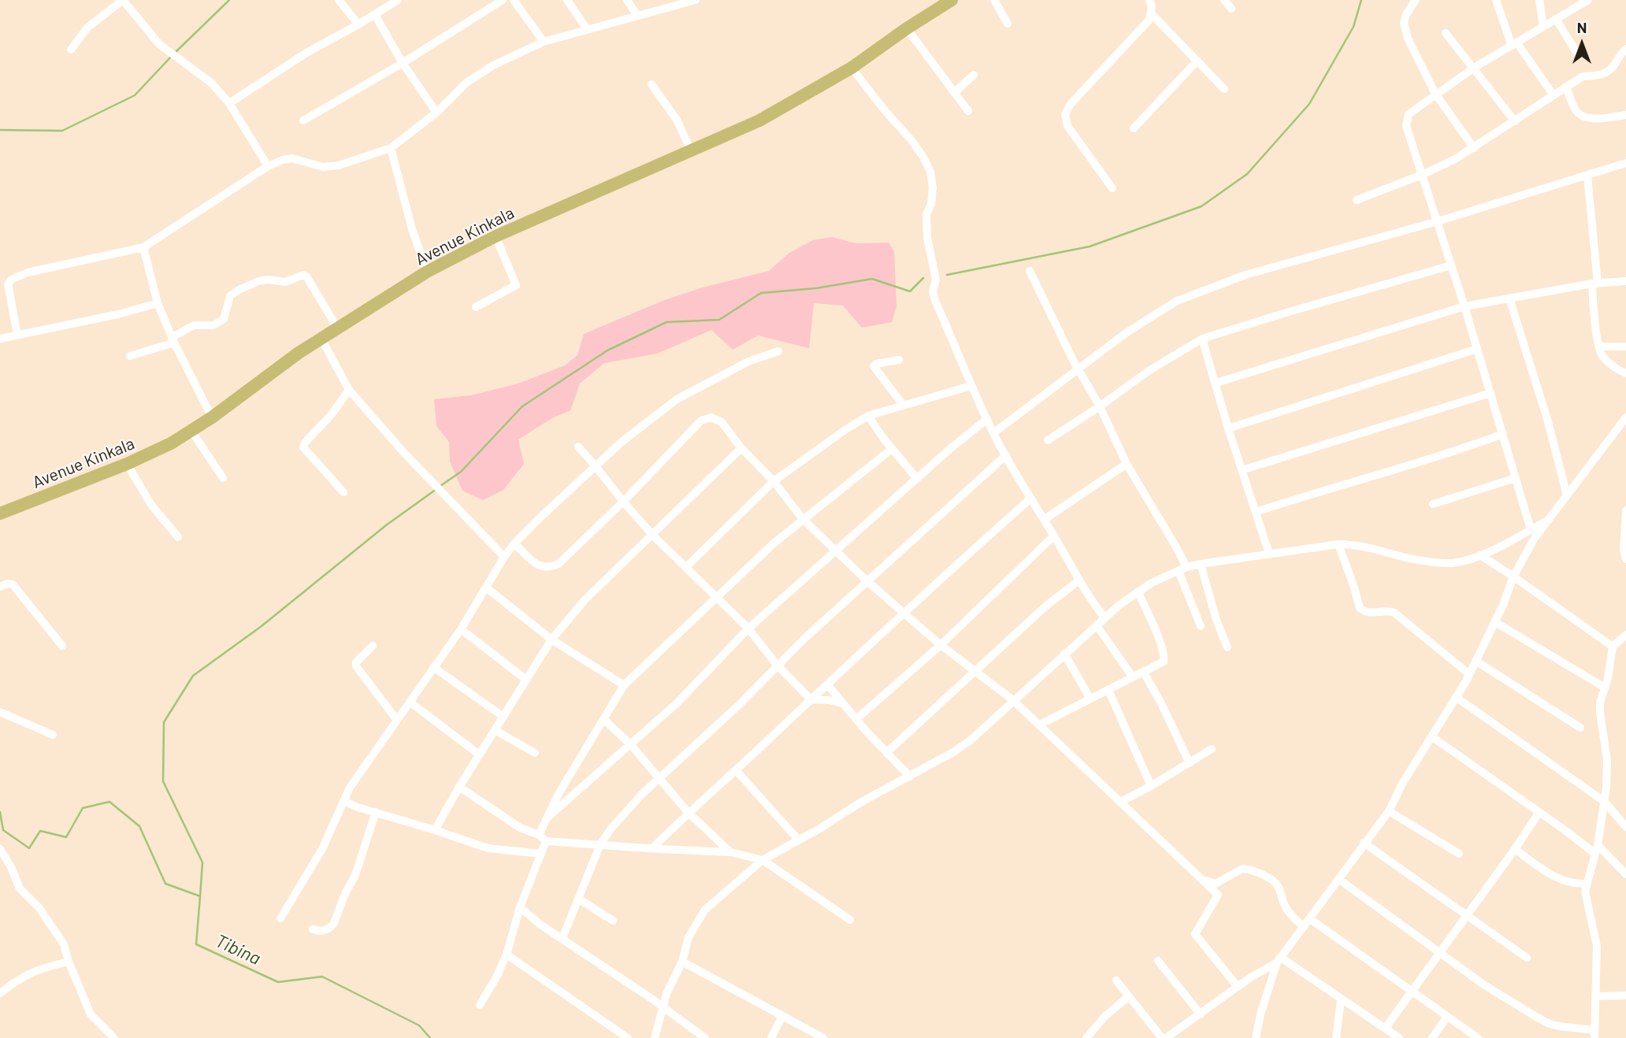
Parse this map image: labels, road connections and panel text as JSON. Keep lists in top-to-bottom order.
{
  "streets": {
    "main road": ["Avenue Kinkala"]
  },
  "water": ["Tibina"],
  "north": "top"
}
